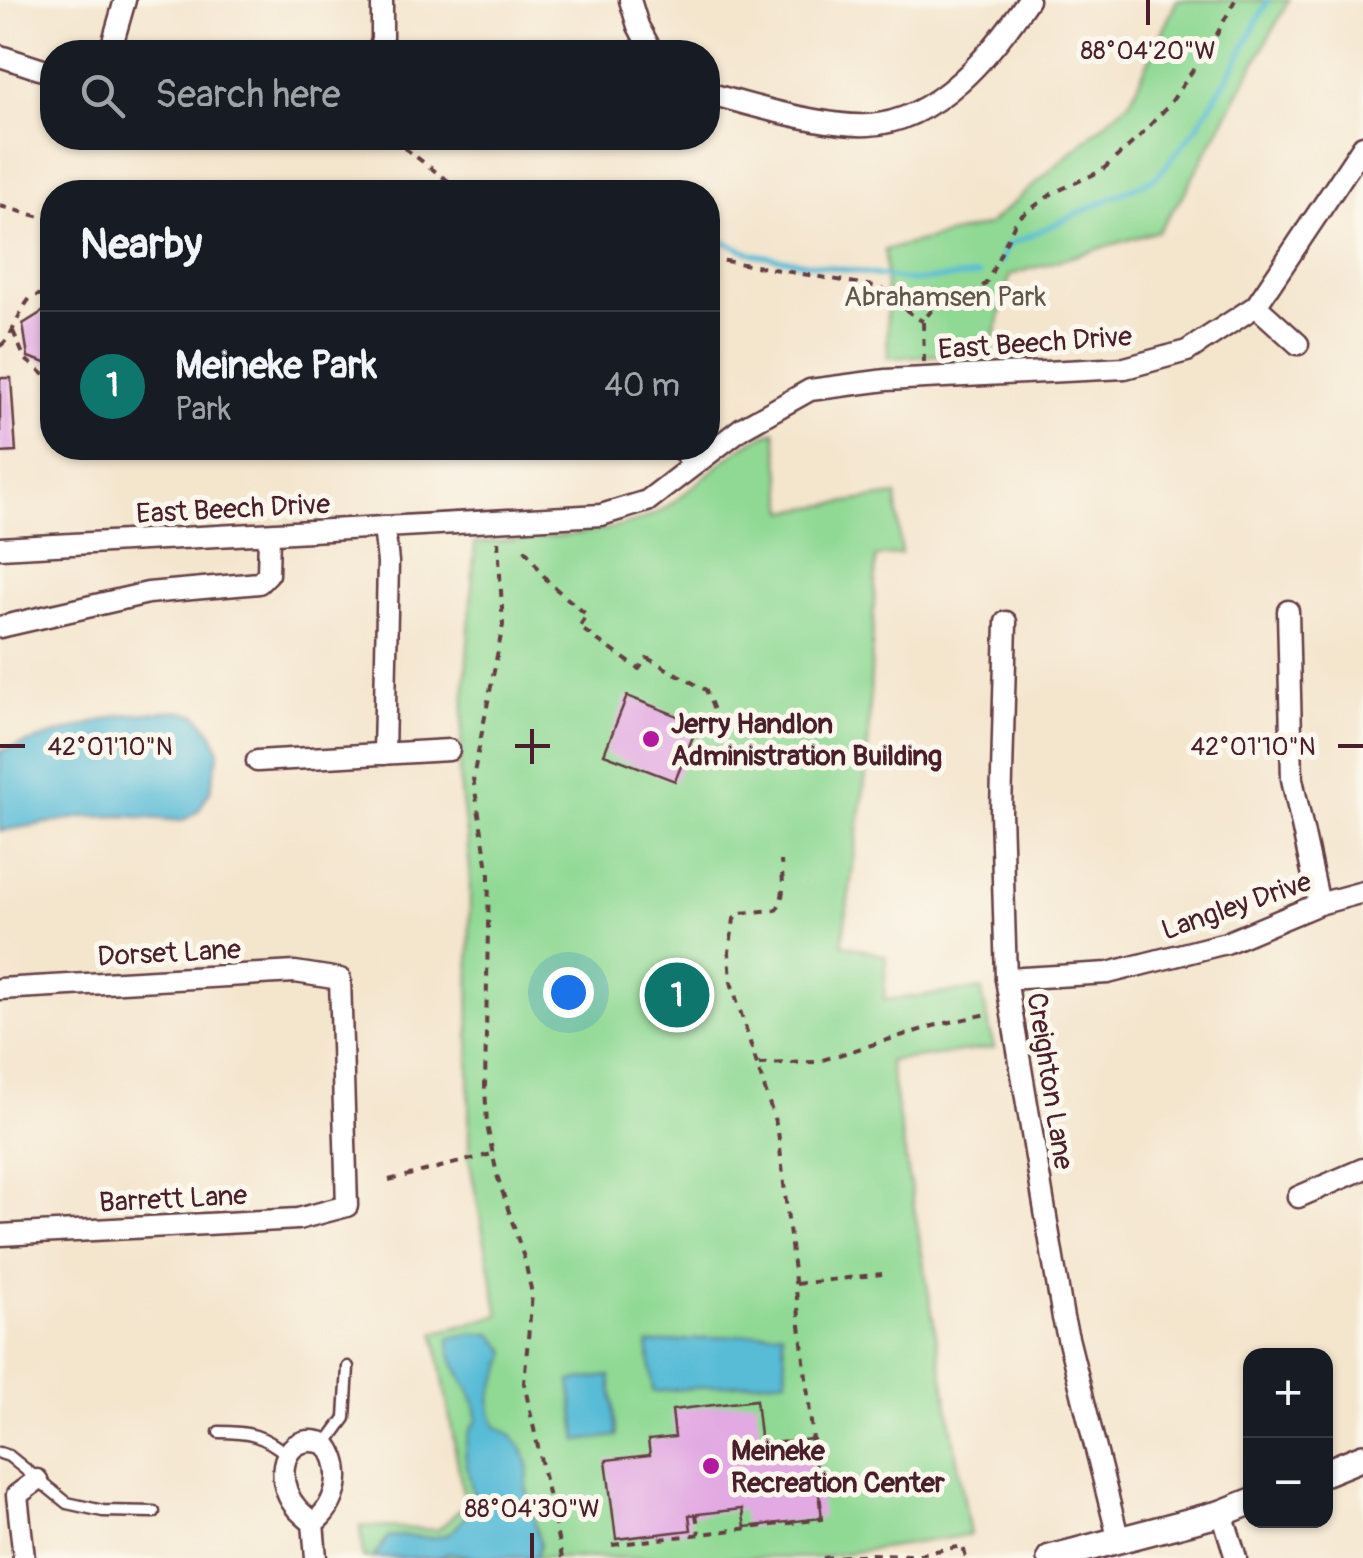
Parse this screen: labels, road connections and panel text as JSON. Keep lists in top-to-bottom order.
{
  "streets": {
    "street": [
      "East Beech Drive",
      "Langley Drive",
      "Dorset Lane",
      "Creighton Lane",
      "Barrett Lane"
    ]
  },
  "crossings": [
    ["Langley Drive", "Creighton Lane"],
    ["Dorset Lane", "Barrett Lane"]
  ],
  "parks": ["Abrahamsen Park"],
  "places": ["Jerry Handlon Administration Building", "Meineke Recreation Center"],
  "page": {
    "search": "Search here",
    "heading": "Nearby",
    "list": [
      {
        "mark": "1",
        "name": "Meineke Park",
        "note": "Park",
        "value": "40 m"
      }
    ],
    "pins": "1",
    "map_buttons": ["+", "−"]
  },
  "coordinates": ["88°04'20\"W", "42°01'10\"N", "88°04'30\"W"]
}
